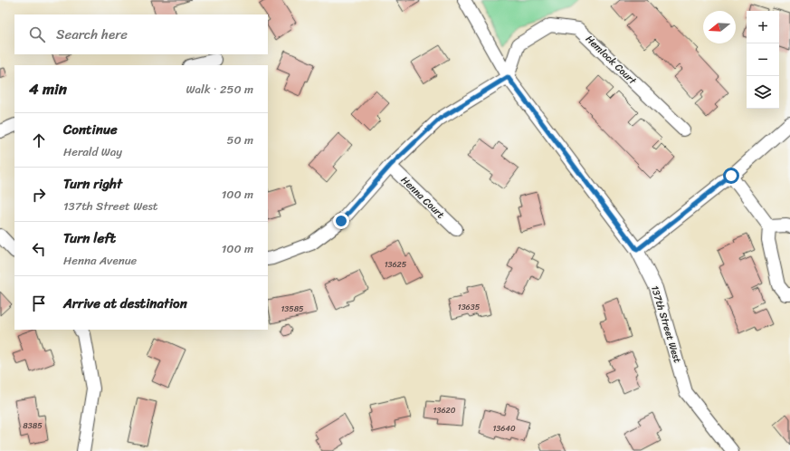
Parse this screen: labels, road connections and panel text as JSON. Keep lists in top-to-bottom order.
{
  "streets": {
    "street": ["Hemlock Court", "Henna Court", "137th Street West"]
  },
  "crossings": [
    ["Hemlock Court", "137th Street West"]
  ],
  "house_numbers": [
    "13625",
    "13635",
    "13585",
    "13620",
    "8385",
    "13640"
  ],
  "north": "left",
  "page": {
    "map_buttons": ["+", "−"],
    "search": "Search here",
    "heading": ["4 min", "Walk · 250 m"],
    "list": [
      ["Continue", "Herald Way", "50 m"],
      ["Turn right", "137th Street West", "100 m"],
      ["Turn left", "Henna Avenue", "100 m"],
      "Arrive at destination"
    ]
  }
}
